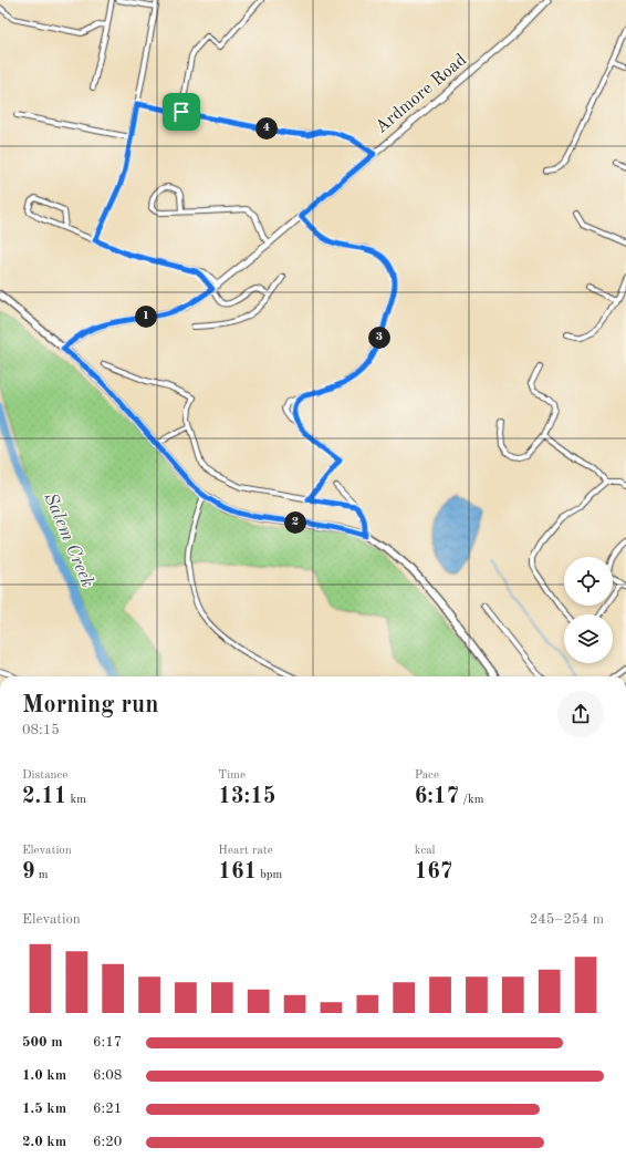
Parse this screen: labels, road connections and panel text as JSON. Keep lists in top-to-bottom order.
{
  "streets": {
    "street": ["Ardmore Road"]
  },
  "water": ["Salem Creek"],
  "page": {
    "pins": [
      "4",
      "1",
      "3",
      "2"
    ],
    "heading": ["Morning run", "08:15"],
    "stats": [
      ["Distance", "2.11 km"],
      ["Time", "13:15"],
      ["Pace", "6:17 /km"],
      ["Elevation", "9 m"],
      ["Heart rate", "161 bpm"],
      ["kcal", "167"]
    ],
    "chart": ["Elevation", "245–254 m"],
    "list": [
      {
        "name": "500 m",
        "note": "6:17"
      },
      {
        "name": "1.0 km",
        "note": "6:08"
      },
      {
        "name": "1.5 km",
        "note": "6:21"
      },
      {
        "name": "2.0 km",
        "note": "6:20"
      }
    ]
  }
}
